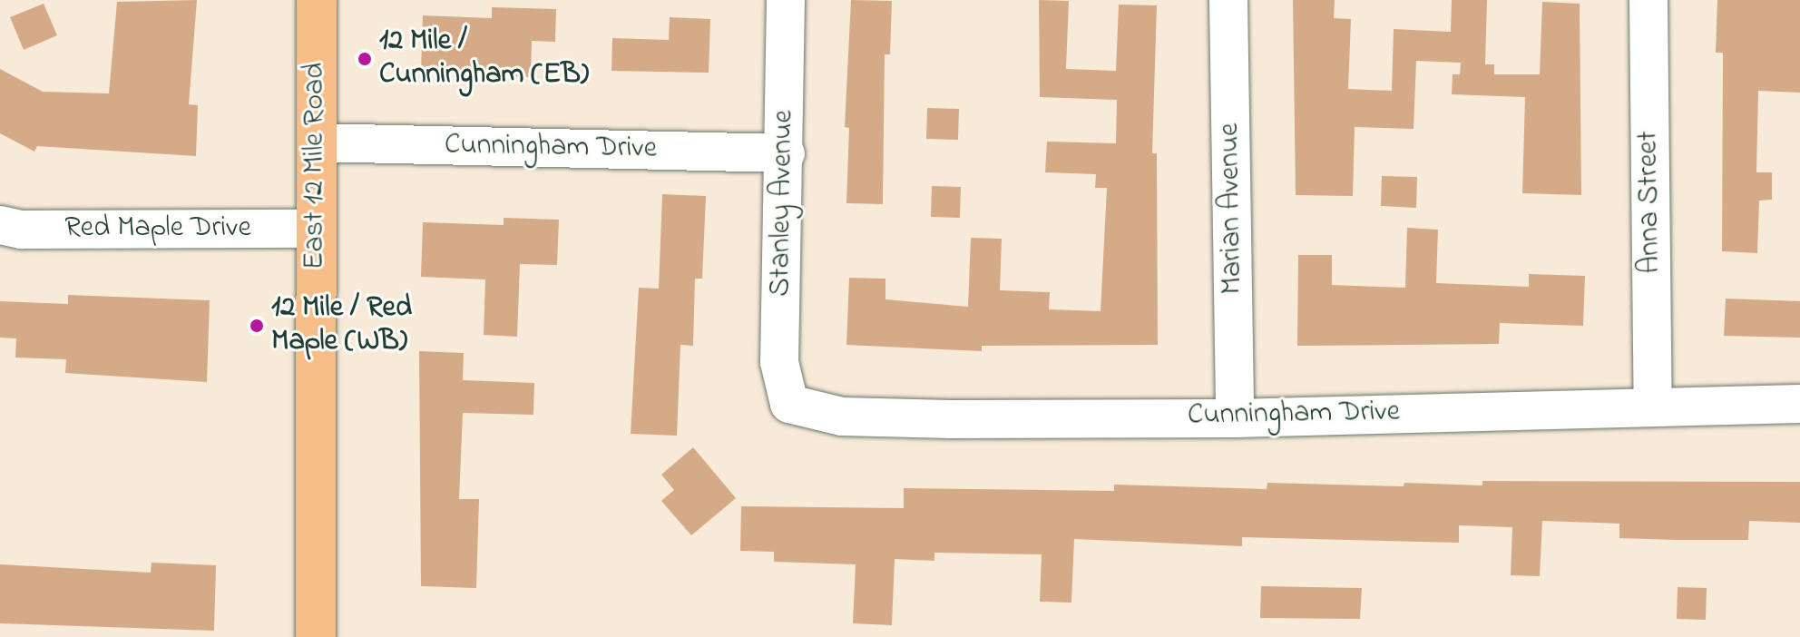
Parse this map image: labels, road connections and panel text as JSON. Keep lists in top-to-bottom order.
{
  "streets": {
    "main road": ["East 12 Mile Road"],
    "street": [
      "Cunningham Drive",
      "Anna Street",
      "Stanley Avenue",
      "Marian Avenue",
      "Red Maple Drive"
    ]
  },
  "crossings": [
    ["Cunningham Drive", "East 12 Mile Road"],
    ["Cunningham Drive", "Anna Street"],
    ["Cunningham Drive", "Stanley Avenue"],
    ["Cunningham Drive", "Marian Avenue"],
    ["East 12 Mile Road", "Red Maple Drive"]
  ],
  "places": ["12 Mile / Cunningham (EB)", "12 Mile / Red Maple (WB)"]
}
